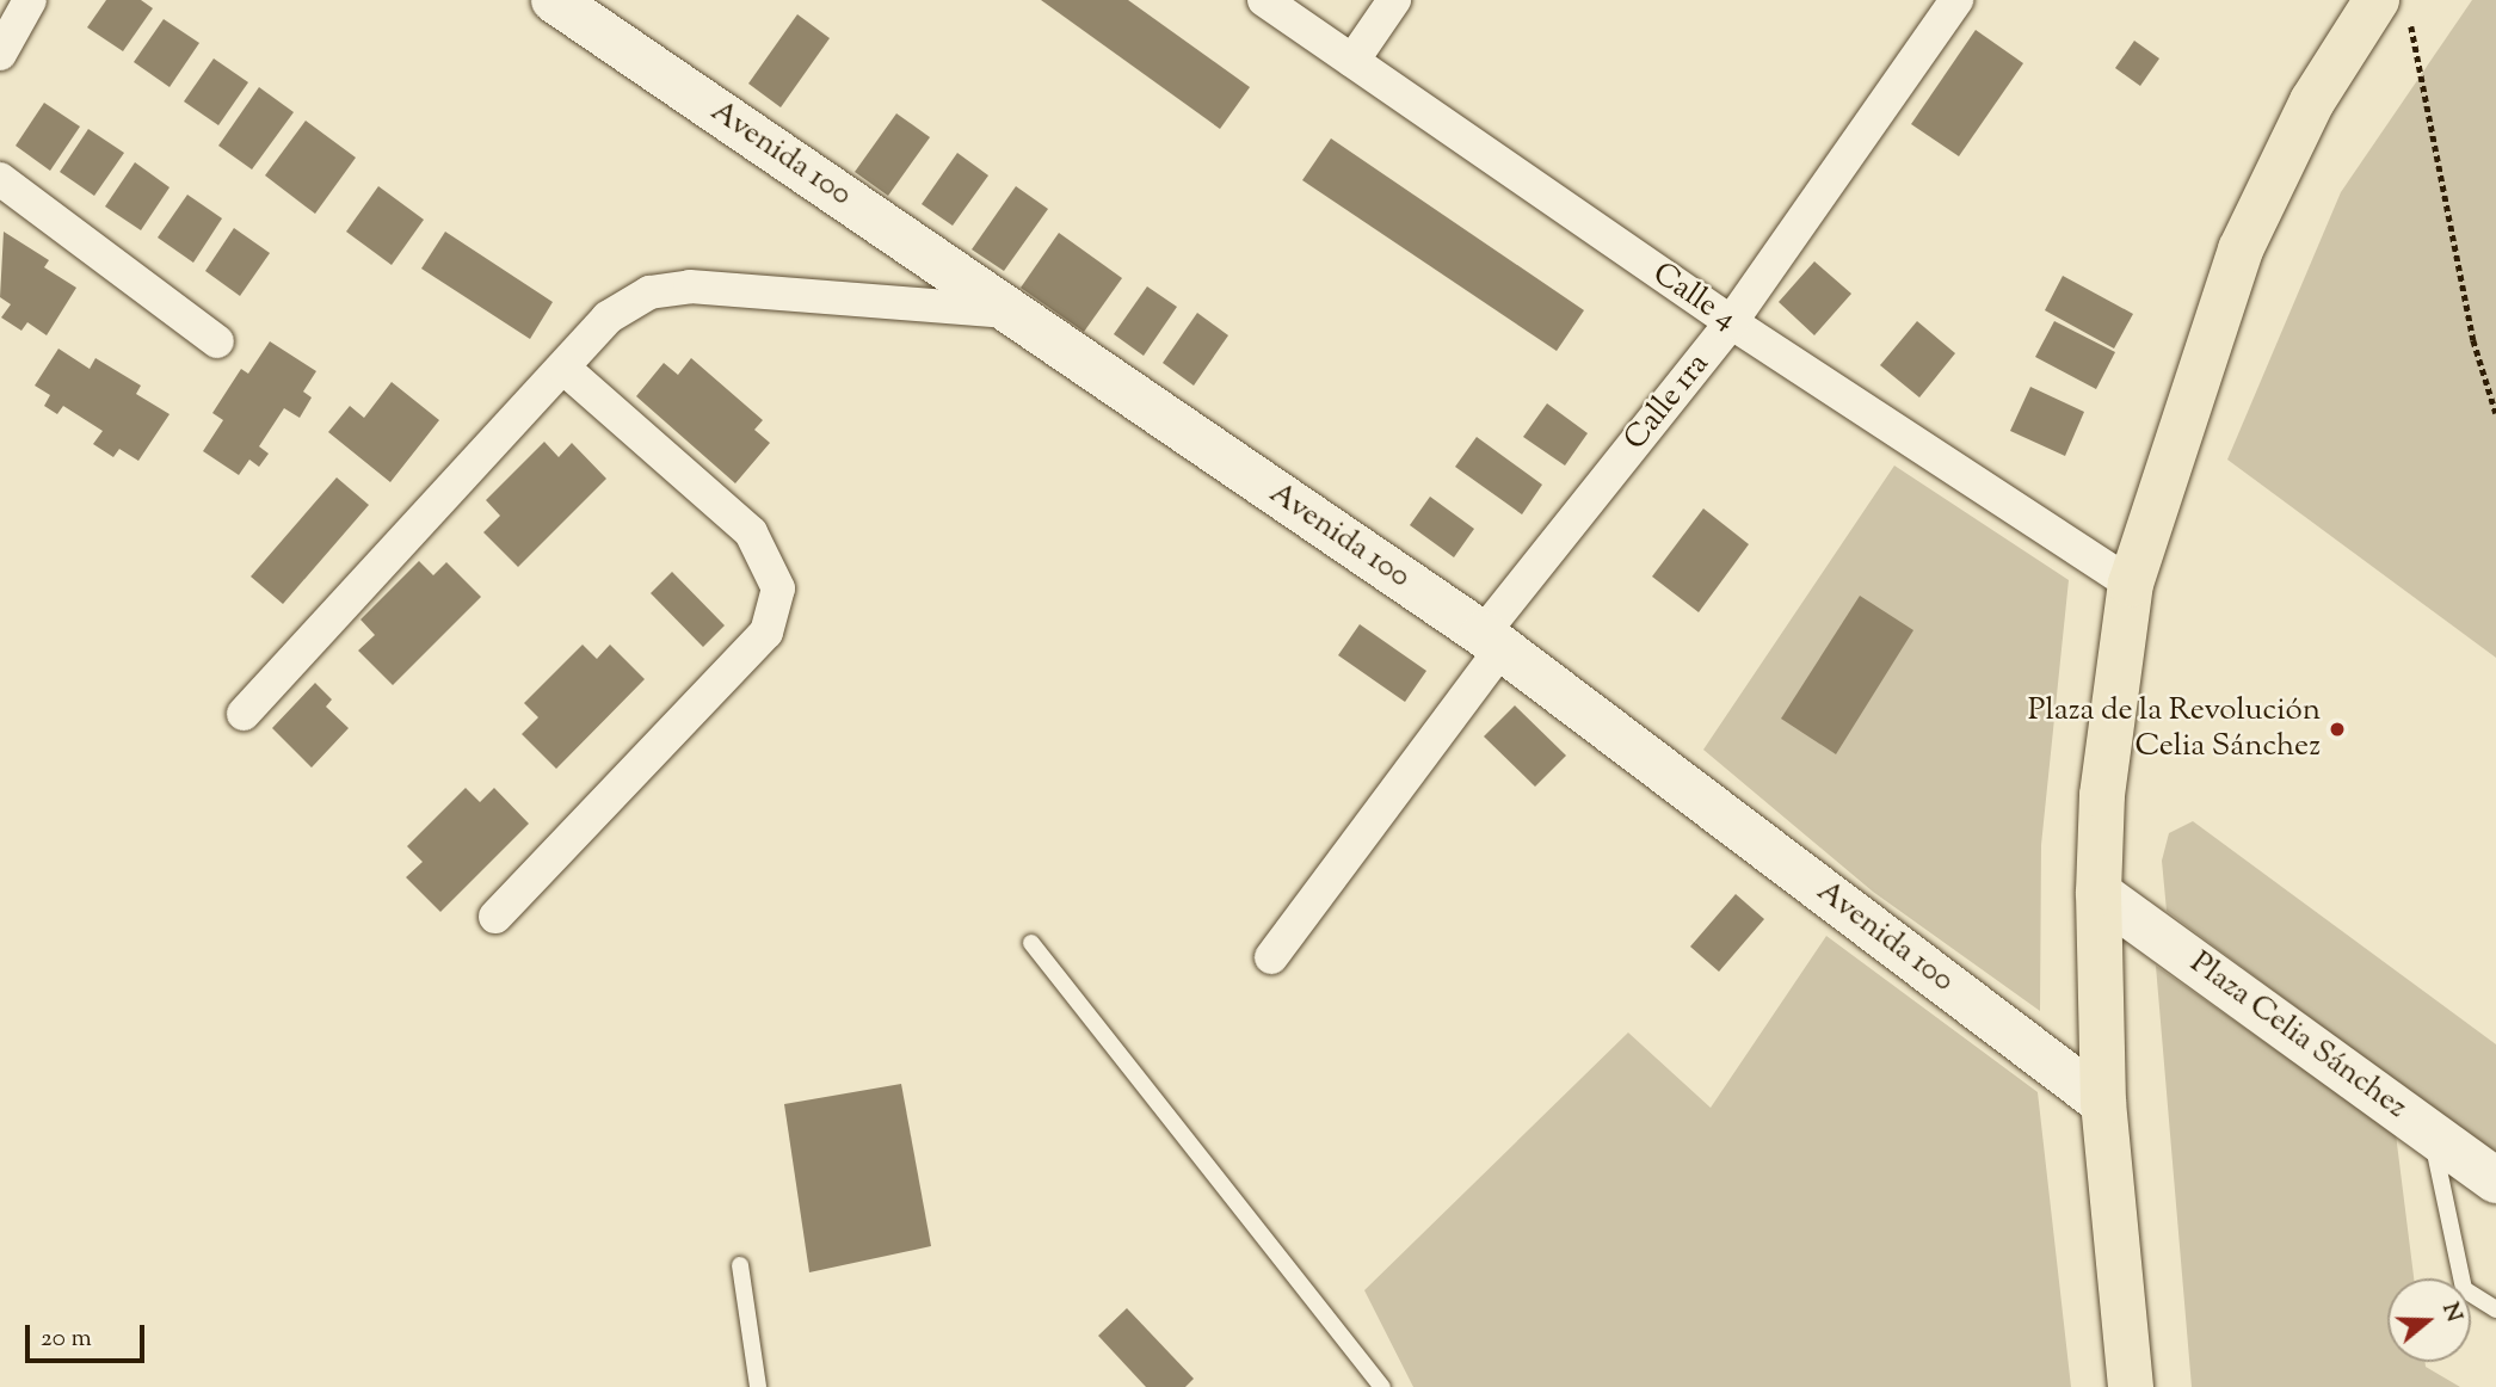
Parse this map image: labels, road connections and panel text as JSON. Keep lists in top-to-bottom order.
{
  "streets": {
    "street": [
      "Avenida 100",
      "Calle 4",
      "Calle 1ra",
      "Plaza Celia Sánchez"
    ]
  },
  "crossings": [
    ["Avenida 100", "Calle 1ra"],
    ["Calle 4", "Calle 1ra"]
  ],
  "places": ["Plaza de la Revolución Celia Sánchez"],
  "scale_bar": "20 m",
  "north": "right"
}
